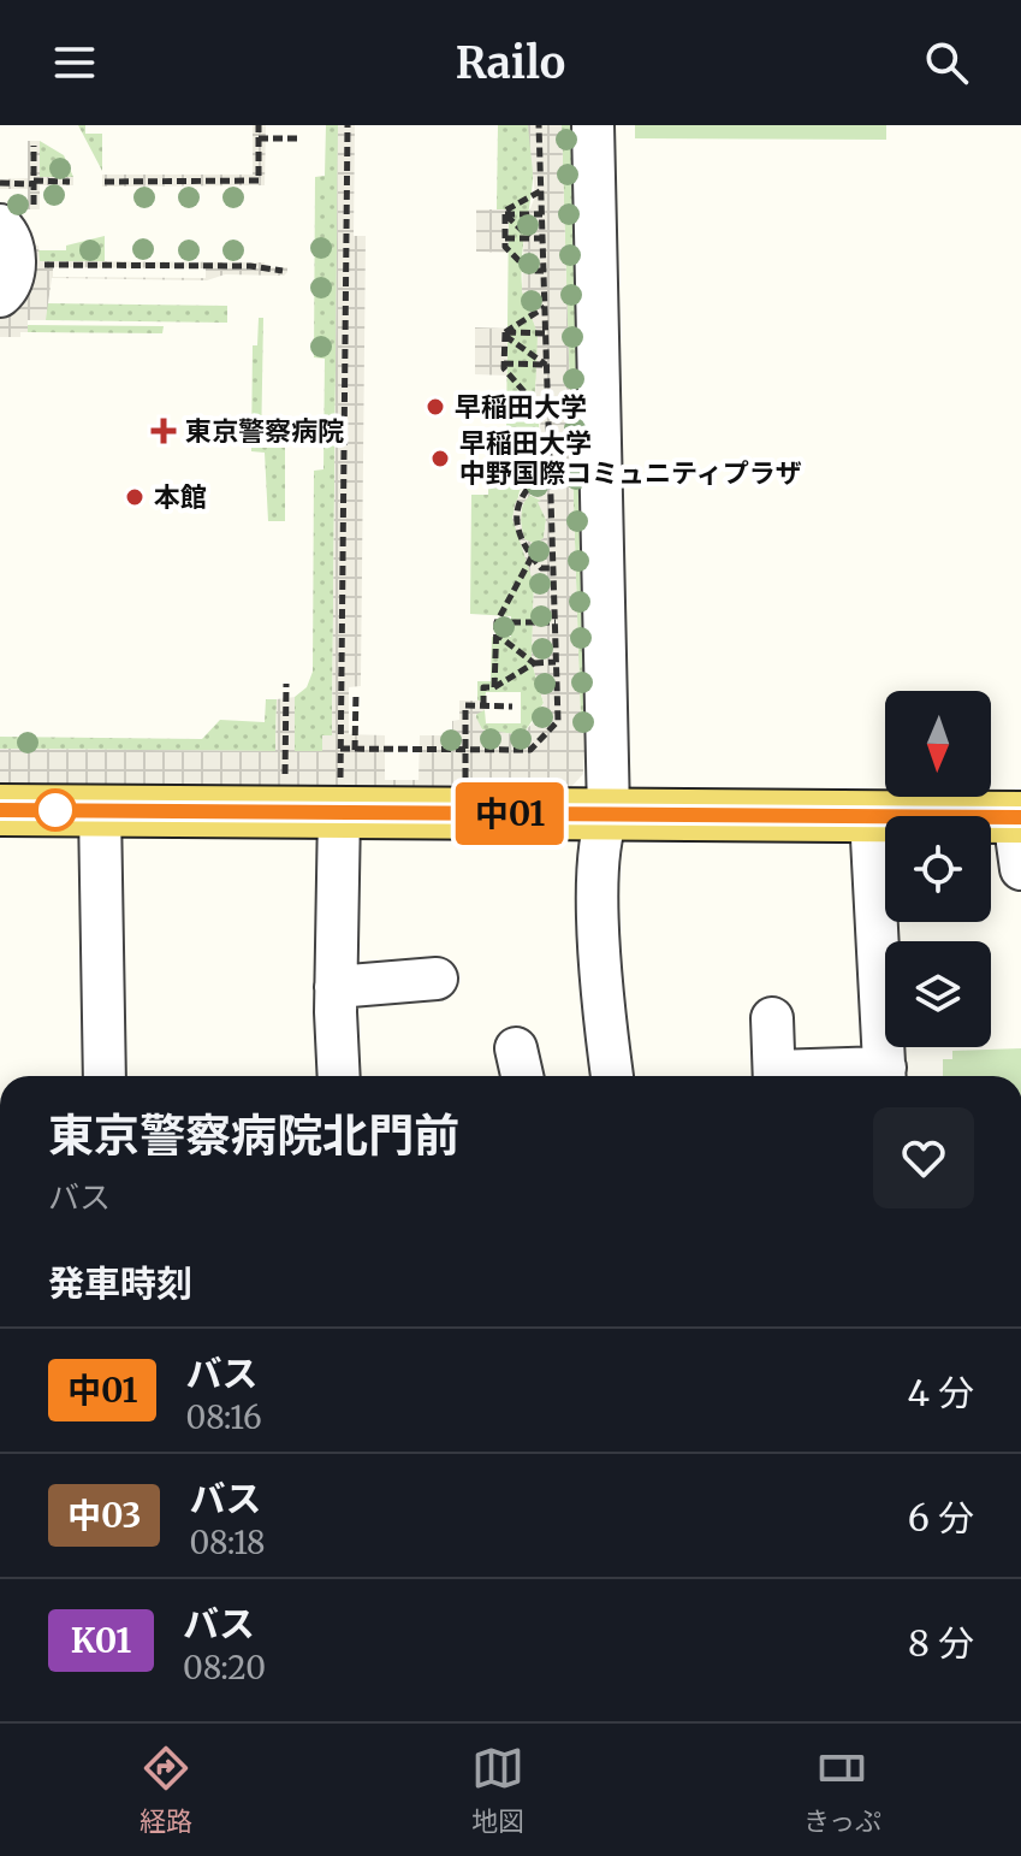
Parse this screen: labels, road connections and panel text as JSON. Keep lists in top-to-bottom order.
{
  "places": {
    "other": ["早稲田大学", "早稲田大学 中野国際コミュニティプラザ", "本館"],
    "health": ["東京警察病院"]
  },
  "lines": ["bus line 中01"],
  "north": "bottom",
  "page": {
    "header": "Railo",
    "on_map": "中01",
    "heading": [
      ["東京警察病院北門前", "バス"],
      "発車時刻"
    ],
    "list": [
      {
        "mark": "中01",
        "name": "バス",
        "note": "08:16",
        "value": "4 分"
      },
      {
        "mark": "中03",
        "name": "バス",
        "note": "08:18",
        "value": "6 分"
      },
      {
        "mark": "K01",
        "name": "バス",
        "note": "08:20",
        "value": "8 分"
      }
    ],
    "tabs": ["経路", "地図", "きっぷ"]
  }
}
